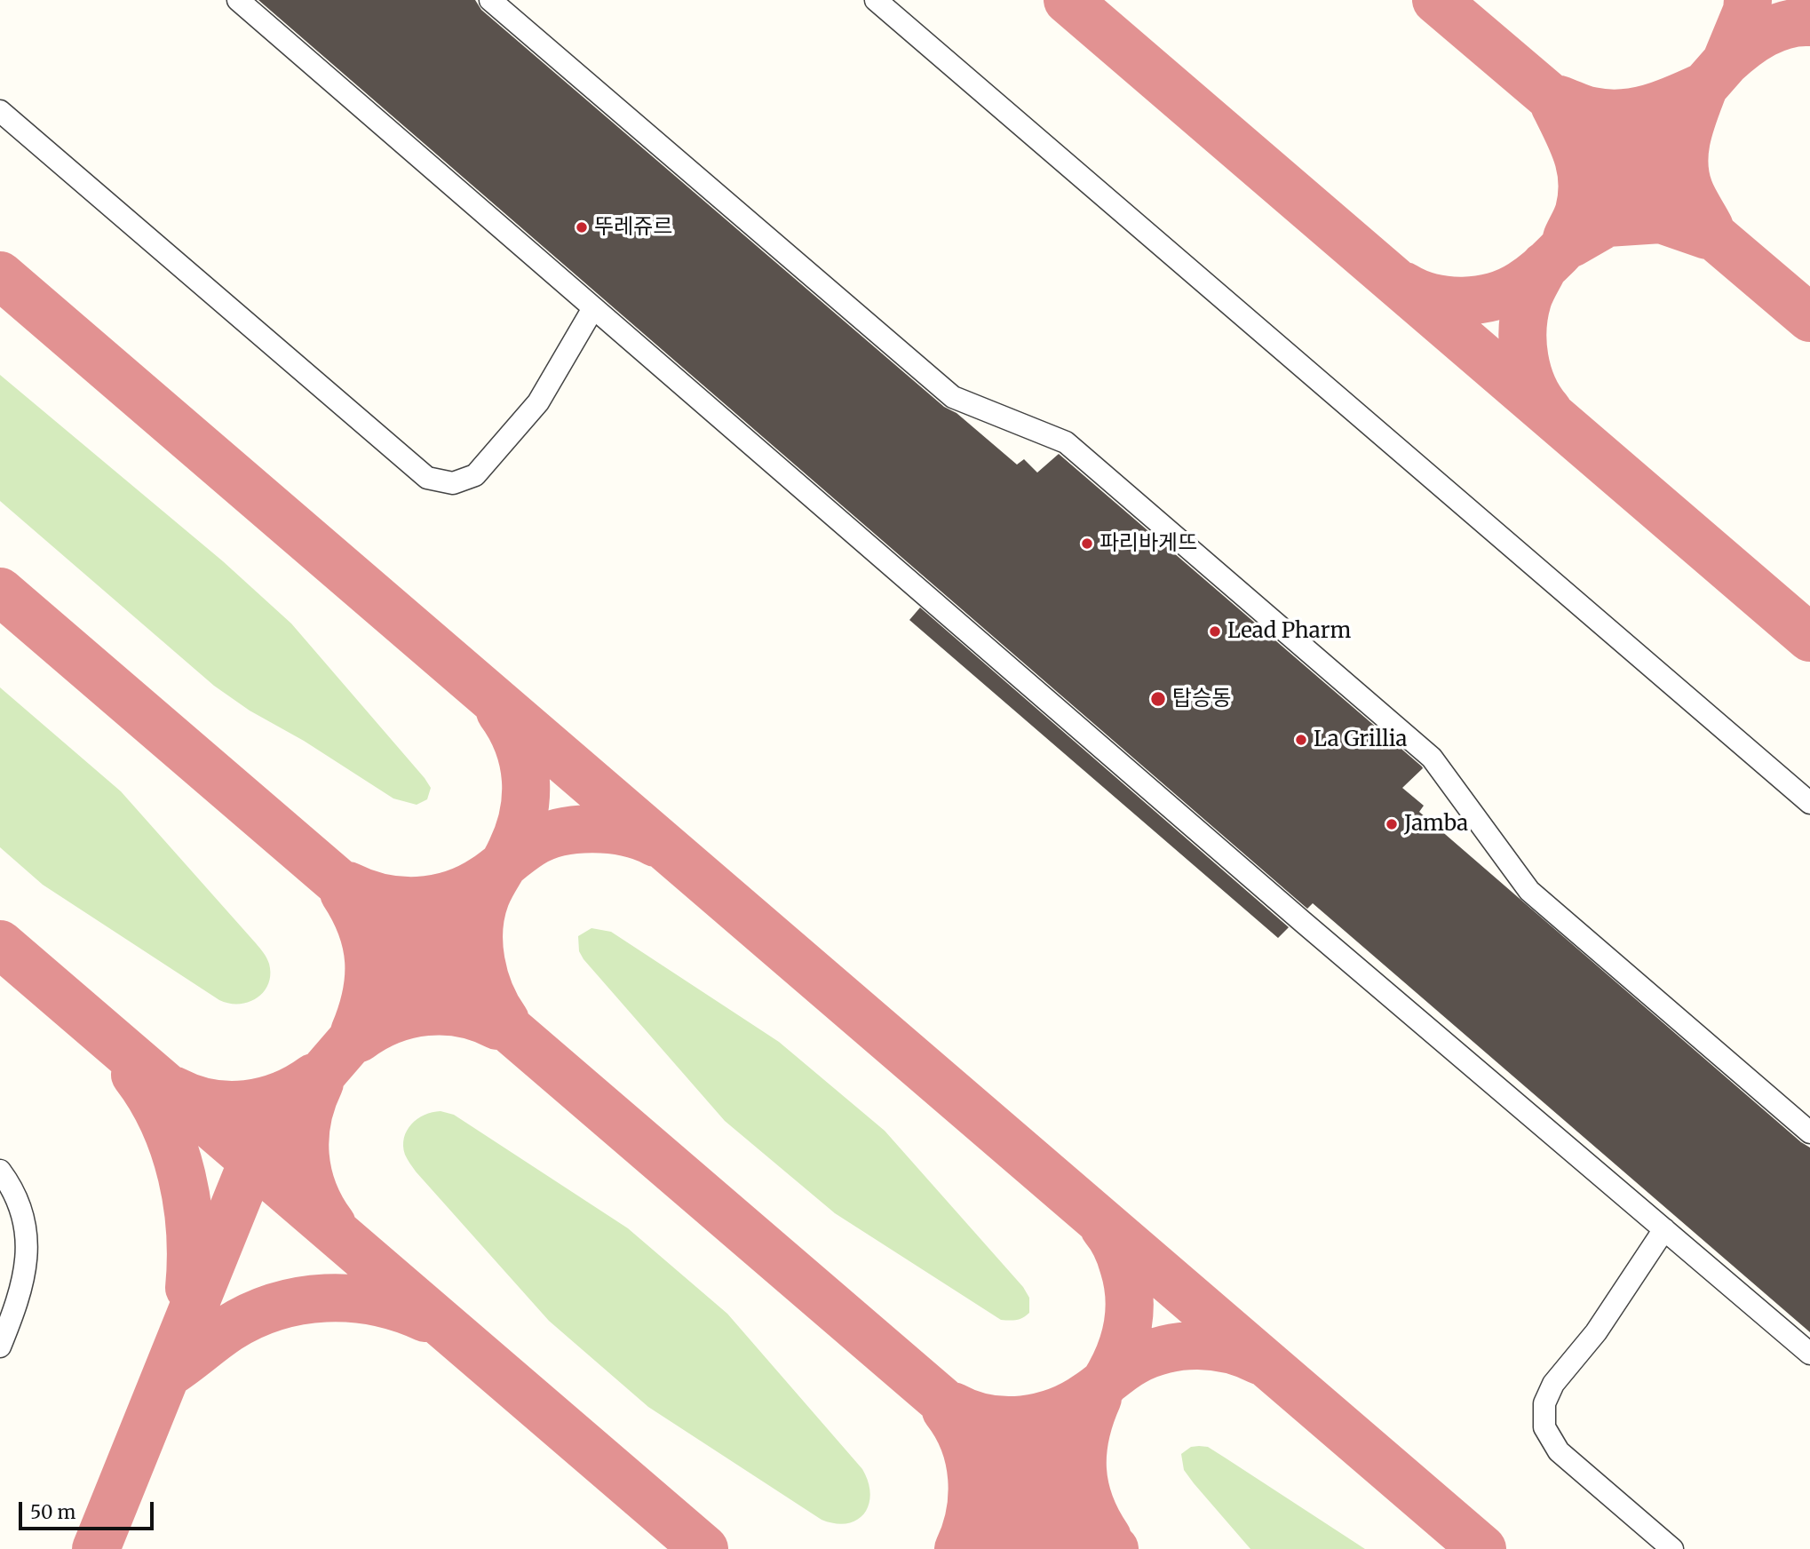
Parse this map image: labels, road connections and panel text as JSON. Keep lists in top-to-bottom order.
{
  "places": [
    "뚜레쥬르",
    "파리바게뜨",
    "Lead Pharm",
    "탑승동",
    "La Grillia",
    "Jamba"
  ],
  "scale_bar": "50 m"
}
